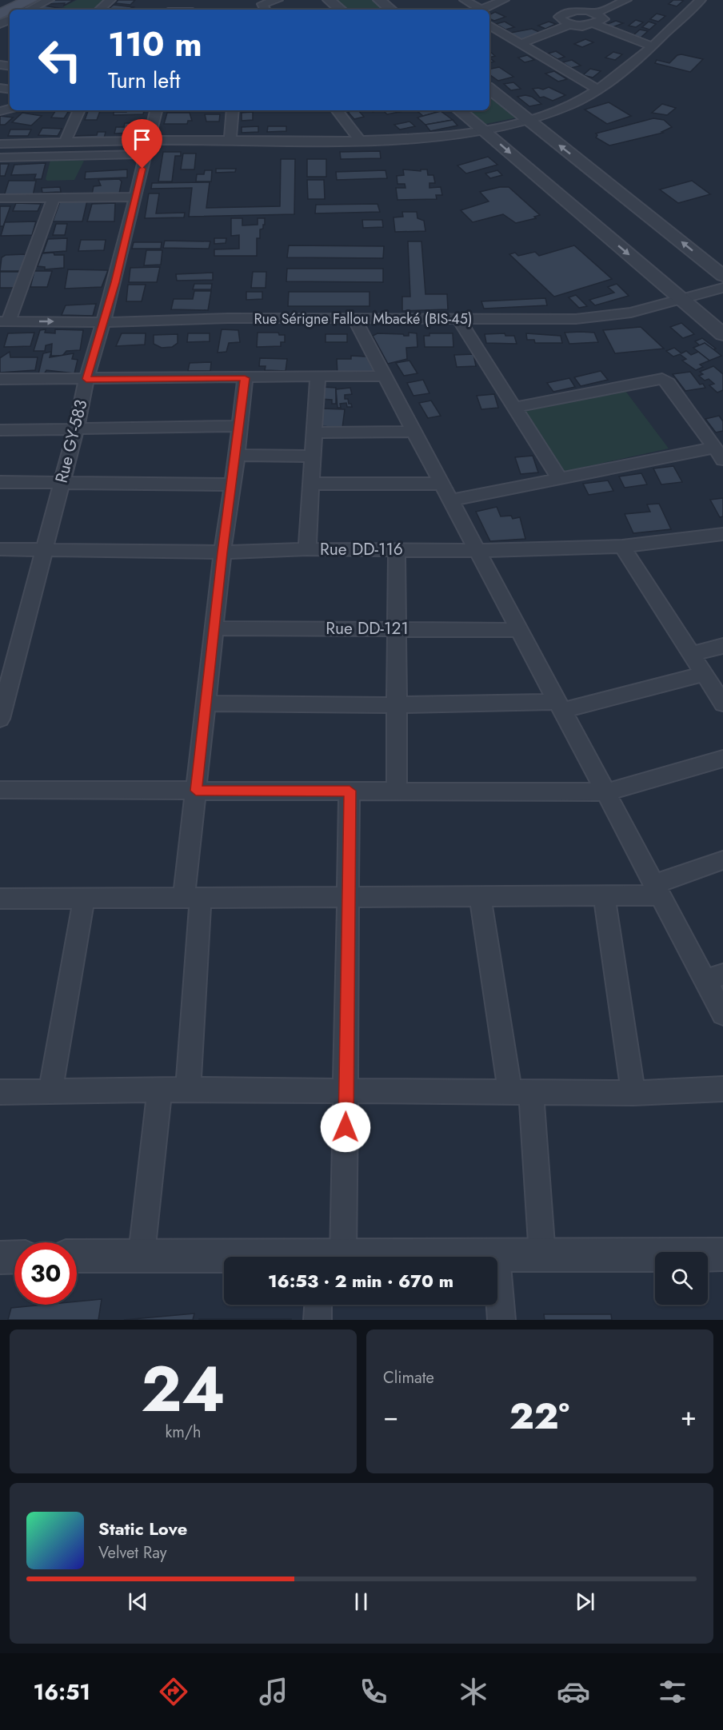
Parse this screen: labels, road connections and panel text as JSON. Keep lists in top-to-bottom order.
{
  "streets": {
    "street": [
      "Rue Sérigne Fallou Mbacké (BIS-45)",
      "Rue GY-583",
      "Rue DD-116",
      "Rue DD-121"
    ]
  },
  "crossings": [
    ["Rue Sérigne Fallou Mbacké (BIS-45)", "Rue GY-583"],
    ["Rue GY-583", "Rue DD-116"]
  ],
  "page": {
    "turn": ["110 m", "Turn left"],
    "limit": "30",
    "trip": "16:53 · 2 min · 670 m",
    "tile": [
      ["24", "km/h"],
      "Climate"
    ],
    "heat": ["−", "22°", "+"],
    "song": ["Static Love", "Velvet Ray"],
    "tabs": "16:51"
  }
}
